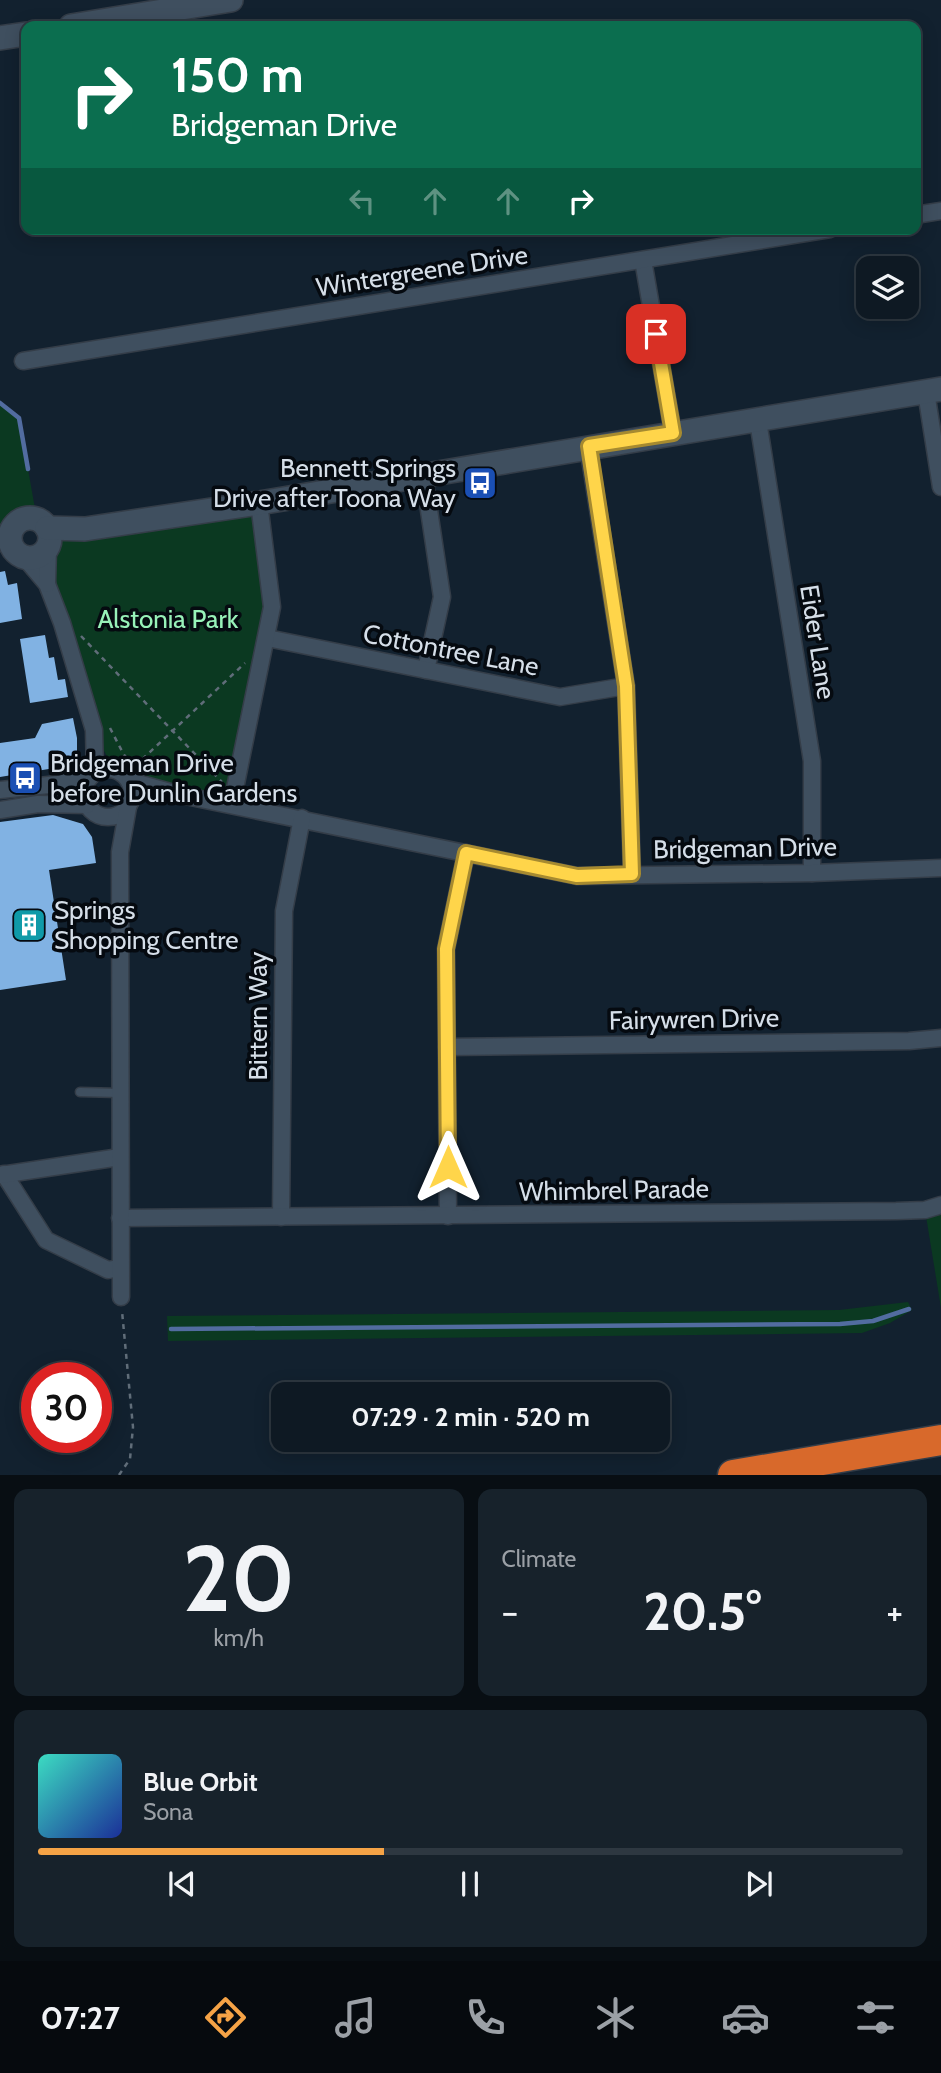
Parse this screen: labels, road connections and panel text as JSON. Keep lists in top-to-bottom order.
{
  "streets": {
    "street": [
      "Wintergreene Drive",
      "Eider Lane",
      "Cottontree Lane",
      "Bridgeman Drive",
      "Bittern Way",
      "Fairywren Drive",
      "Whimbrel Parade"
    ]
  },
  "crossings": [
    ["Eider Lane", "Bridgeman Drive"],
    ["Bridgeman Drive", "Bittern Way"],
    ["Bittern Way", "Whimbrel Parade"]
  ],
  "parks": ["Alstonia Park"],
  "places": {
    "bus stop": ["Bennett Springs Drive after Toona Way", "Bridgeman Drive before Dunlin Gardens"],
    "building": ["Springs Shopping Centre"]
  },
  "page": {
    "turn": ["150 m", "Bridgeman Drive"],
    "limit": "30",
    "trip": "07:29 · 2 min · 520 m",
    "tile": [
      ["20", "km/h"],
      "Climate"
    ],
    "heat": ["−", "20.5°", "+"],
    "song": ["Blue Orbit", "Sona"],
    "tabs": "07:27"
  }
}
